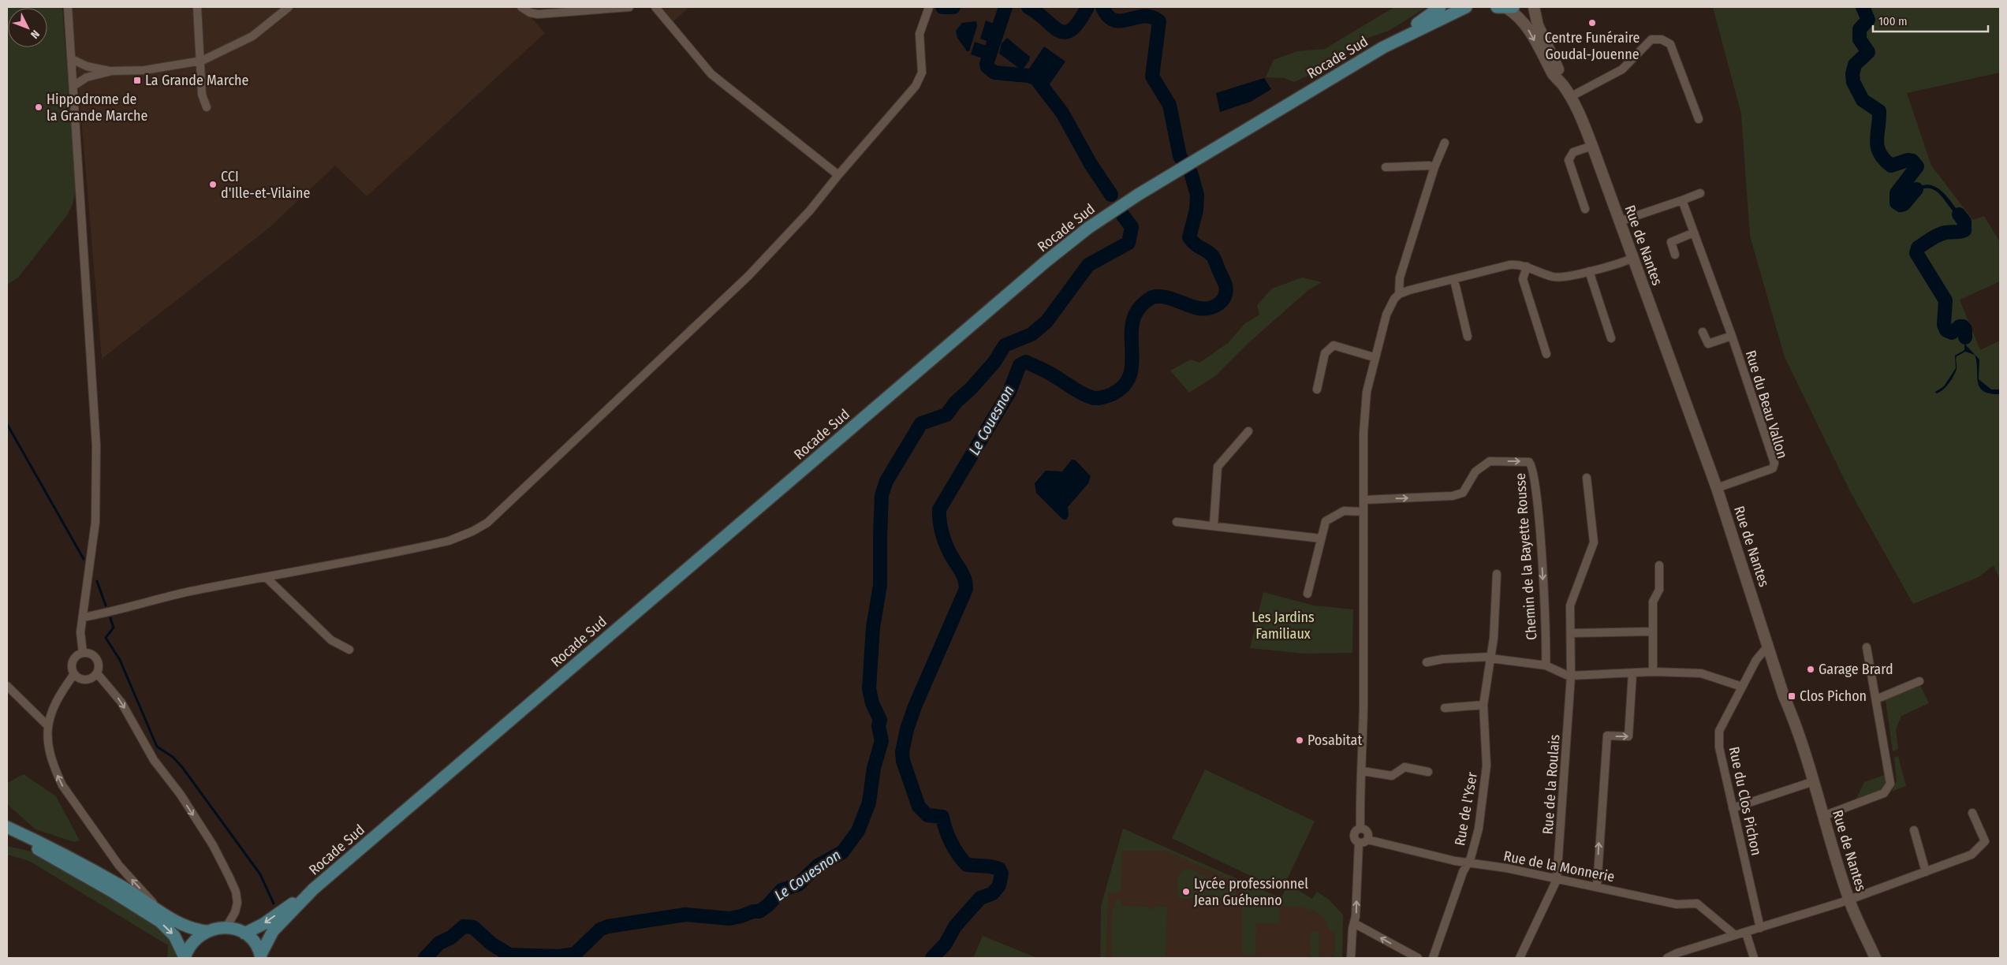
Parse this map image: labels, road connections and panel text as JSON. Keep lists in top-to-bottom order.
{
  "streets": {
    "main road": ["Rocade Sud", "Rue de Nantes"],
    "street": [
      "Rue du Beau Vallon",
      "Chemin de la Bayette Rousse",
      "Rue de la Roulais",
      "Rue du Clos Pichon",
      "Rue de l'Yser",
      "Rue de la Monnerie"
    ]
  },
  "crossings": [
    ["Rue de Nantes", "Rue du Beau Vallon"],
    ["Rue de Nantes", "Rue du Clos Pichon"],
    ["Rue de la Roulais", "Rue de la Monnerie"],
    ["Rue de l'Yser", "Rue de la Monnerie"]
  ],
  "water": ["Le Couesnon"],
  "parks": ["Les Jardins Familiaux"],
  "places": {
    "other": [
      "Centre Funéraire Goudal-Jouenne",
      "Hippodrome de la Grande Marche",
      "CCI d'Ille-et-Vilaine",
      "Garage Brard",
      "Posabitat",
      "Lycée professionnel Jean Guéhenno"
    ],
    "transit": ["La Grande Marche", "Clos Pichon"]
  },
  "scale_bar": "100 m",
  "north": "bottom right"
}
